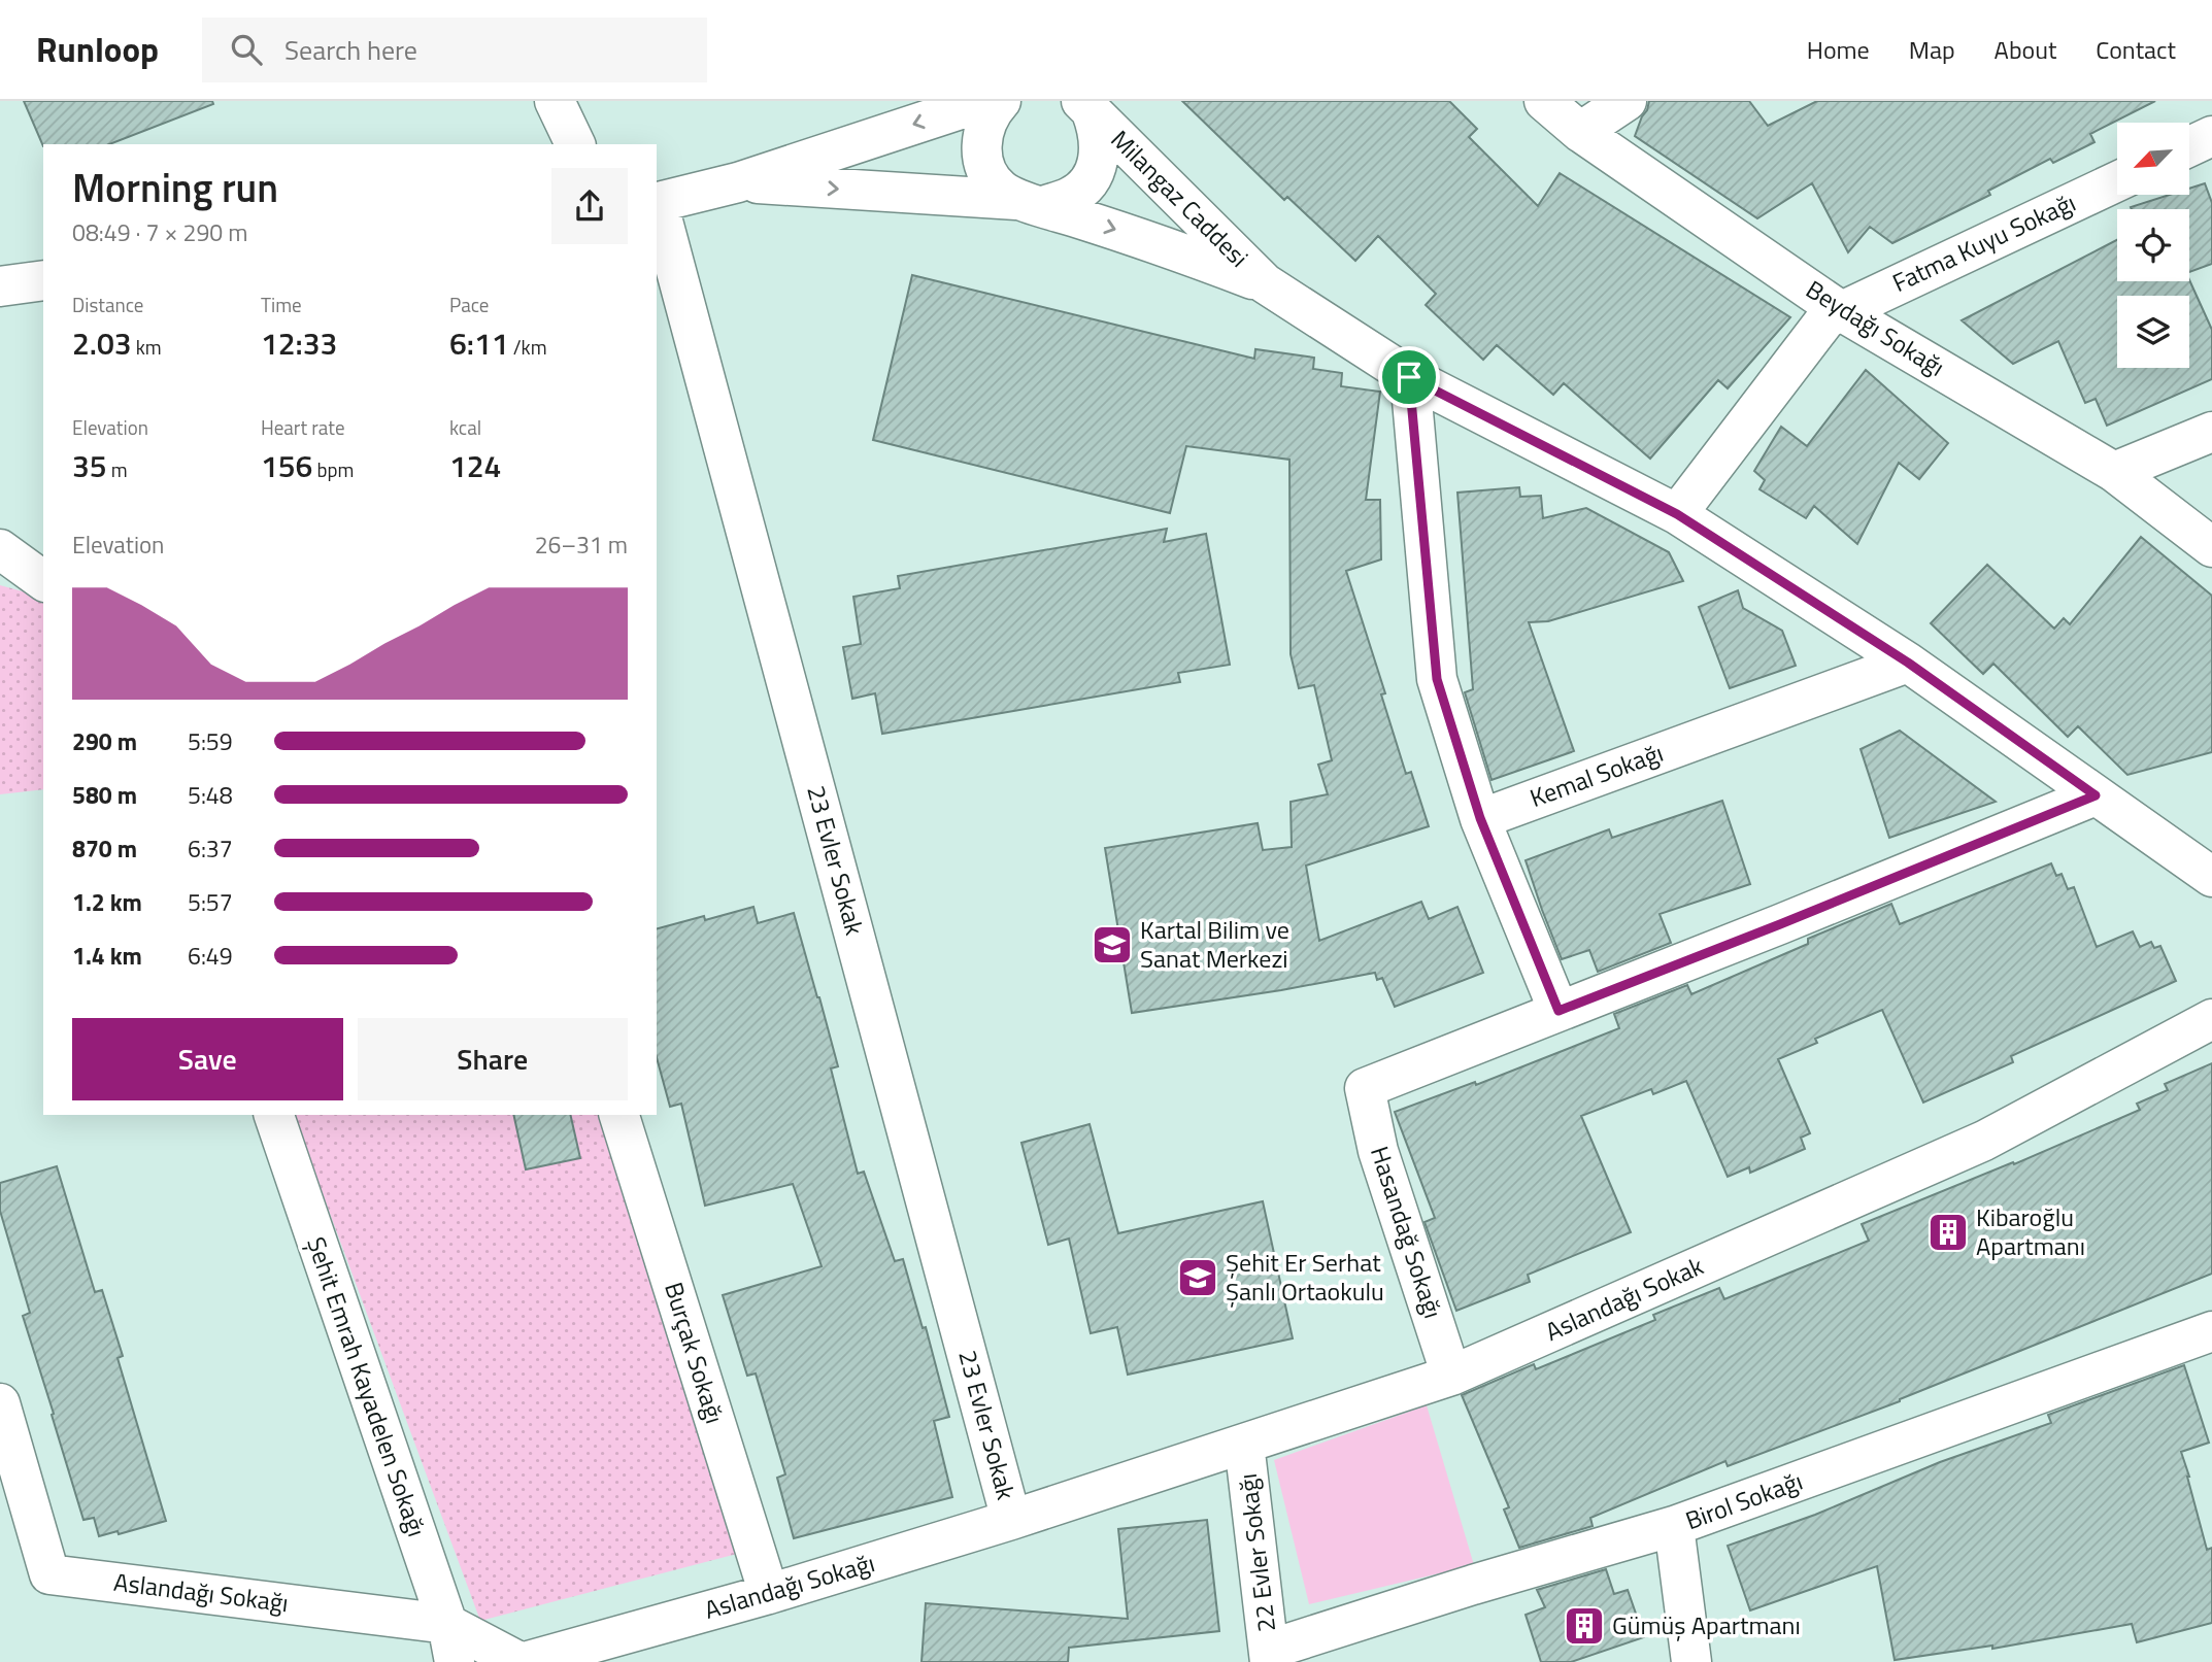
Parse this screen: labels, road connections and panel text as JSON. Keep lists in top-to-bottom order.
{
  "streets": {
    "street": [
      "Milangaz Caddesi",
      "Fatma Kuyu Sokağı",
      "Beydağı Sokağı",
      "Kemal Sokağı",
      "23 Evler Sokak",
      "Hasandağ Sokağı",
      "Aslandağı Sokak",
      "Burçak Sokağı",
      "Şehit Emrah Kayadelen Sokağı",
      "Birol Sokağı",
      "22 Evler Sokağı",
      "Aslandağı Sokağı"
    ]
  },
  "crossings": [
    ["Milangaz Caddesi", "Fatma Kuyu Sokağı"],
    ["Milangaz Caddesi", "Kemal Sokağı"],
    ["Milangaz Caddesi", "23 Evler Sokak"],
    ["Fatma Kuyu Sokağı", "Beydağı Sokağı"],
    ["23 Evler Sokak", "Aslandağı Sokak"],
    ["23 Evler Sokak", "Aslandağı Sokağı"],
    ["Hasandağ Sokağı", "Aslandağı Sokak"],
    ["Aslandağı Sokak", "22 Evler Sokağı"],
    ["Aslandağı Sokak", "Aslandağı Sokağı"],
    ["Burçak Sokağı", "Aslandağı Sokağı"],
    ["Şehit Emrah Kayadelen Sokağı", "Aslandağı Sokağı"],
    ["Birol Sokağı", "22 Evler Sokağı"]
  ],
  "places": {
    "school or university": ["Kartal Bilim ve Sanat Merkezi", "Şehit Er Serhat Şanlı Ortaokulu"],
    "building": ["Kibaroğlu Apartmanı", "Gümüş Apartmanı"]
  },
  "north": "bottom left",
  "page": {
    "header": "Runloop",
    "search": "Search here",
    "nav": [
      "Home",
      "Map",
      "About",
      "Contact"
    ],
    "heading": ["Morning run", "08:49 · 7 × 290 m"],
    "stats": [
      ["Distance", "2.03 km"],
      ["Time", "12:33"],
      ["Pace", "6:11 /km"],
      ["Elevation", "35 m"],
      ["Heart rate", "156 bpm"],
      ["kcal", "124"]
    ],
    "chart": ["Elevation", "26–31 m"],
    "list": [
      {
        "name": "290 m",
        "note": "5:59"
      },
      {
        "name": "580 m",
        "note": "5:48"
      },
      {
        "name": "870 m",
        "note": "6:37"
      },
      {
        "name": "1.2 km",
        "note": "5:57"
      },
      {
        "name": "1.4 km",
        "note": "6:49"
      }
    ],
    "buttons": ["Save", "Share"]
  }
}
